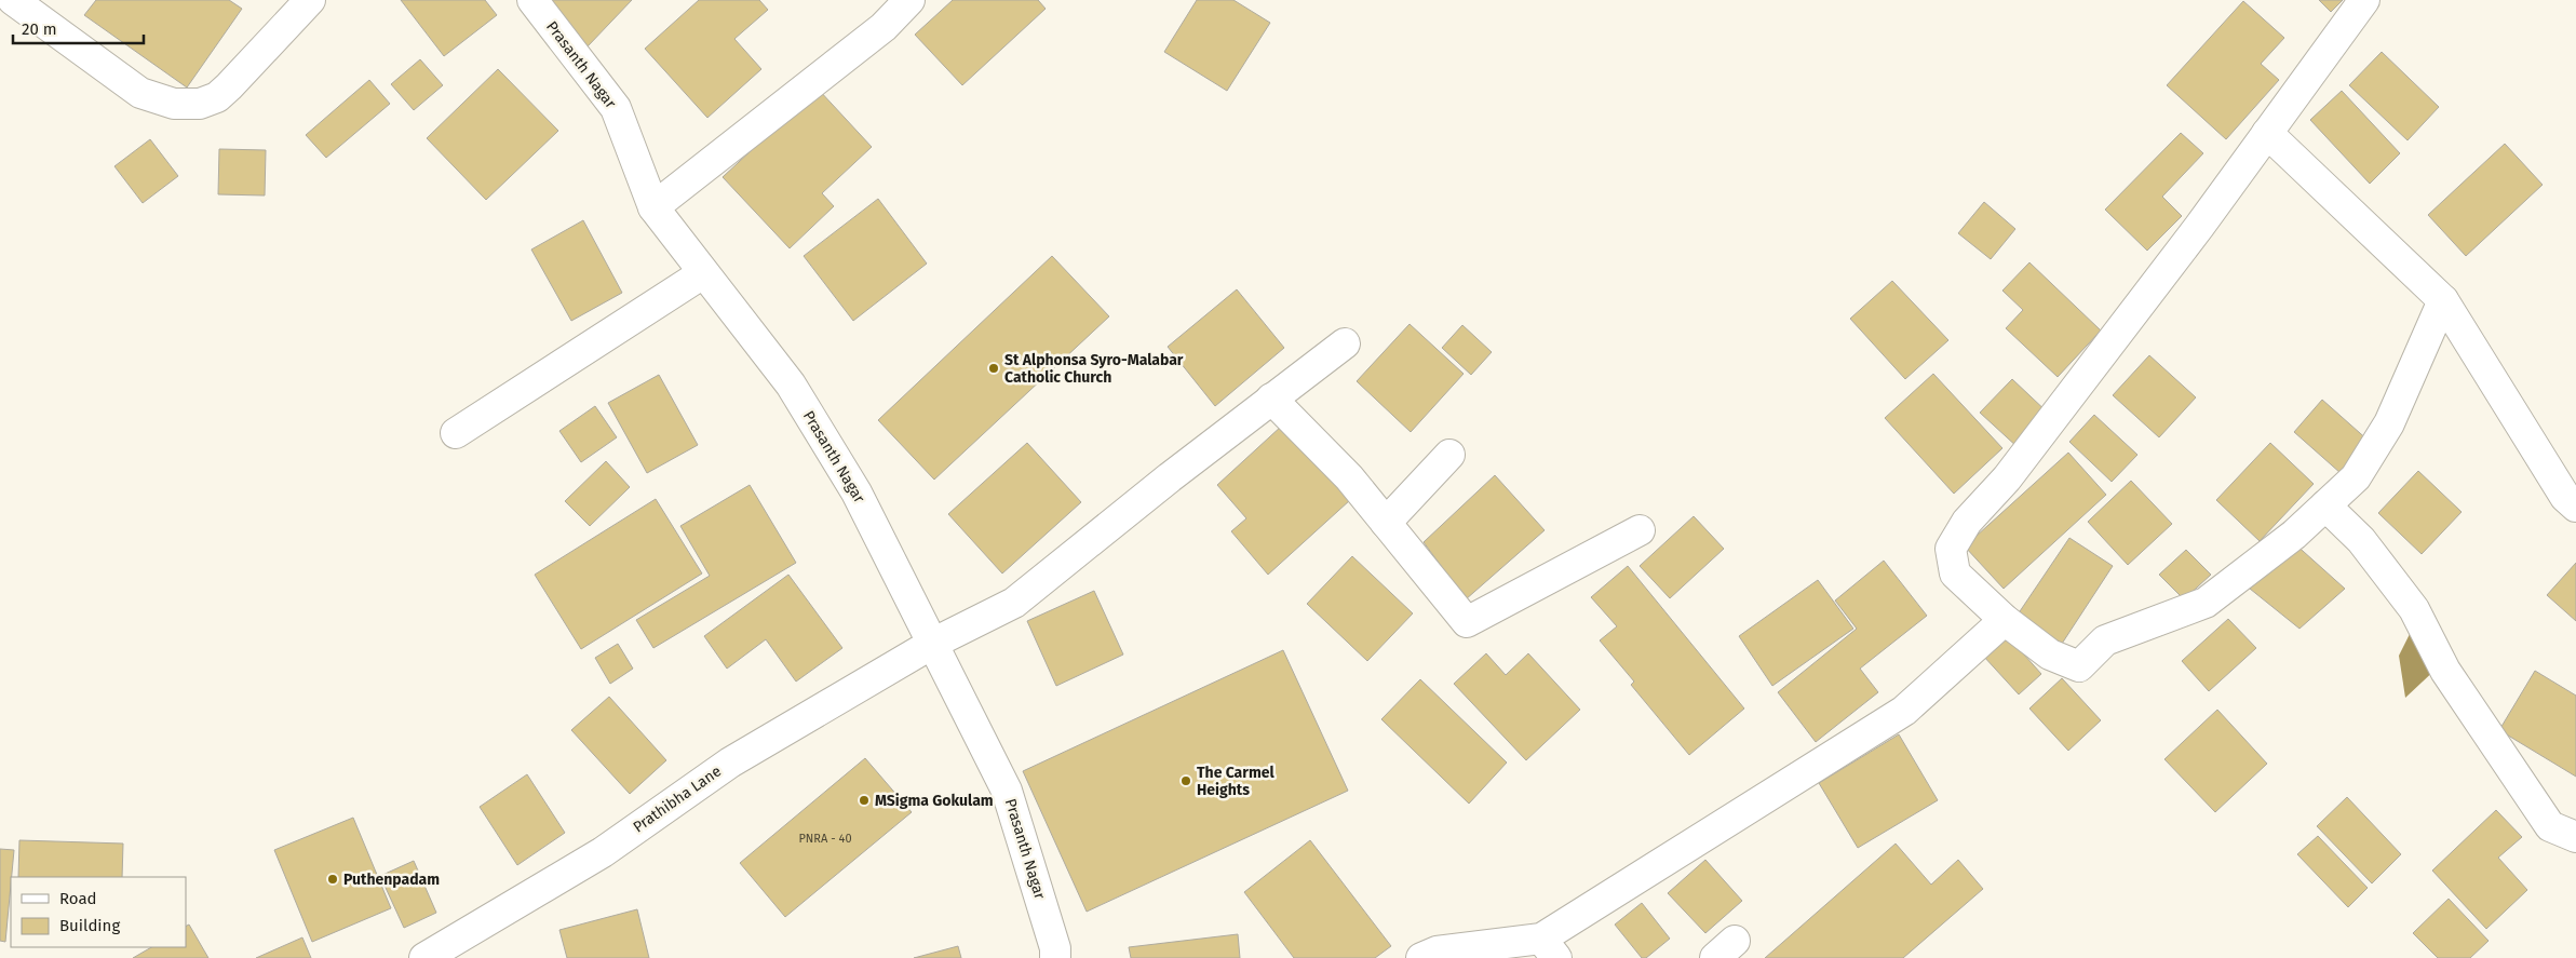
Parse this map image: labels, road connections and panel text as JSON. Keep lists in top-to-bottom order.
{
  "streets": {
    "street": ["Prasanth Nagar", "Prathibha Lane"]
  },
  "crossings": [
    ["Prasanth Nagar", "Prathibha Lane"]
  ],
  "places": [
    "St Alphonsa Syro-Malabar Catholic Church",
    "The Carmel Heights",
    "MSigma Gokulam",
    "Puthenpadam"
  ],
  "house_numbers": ["PNRA - 40"],
  "legend": ["Road", "Building"],
  "scale_bar": "20 m"
}
